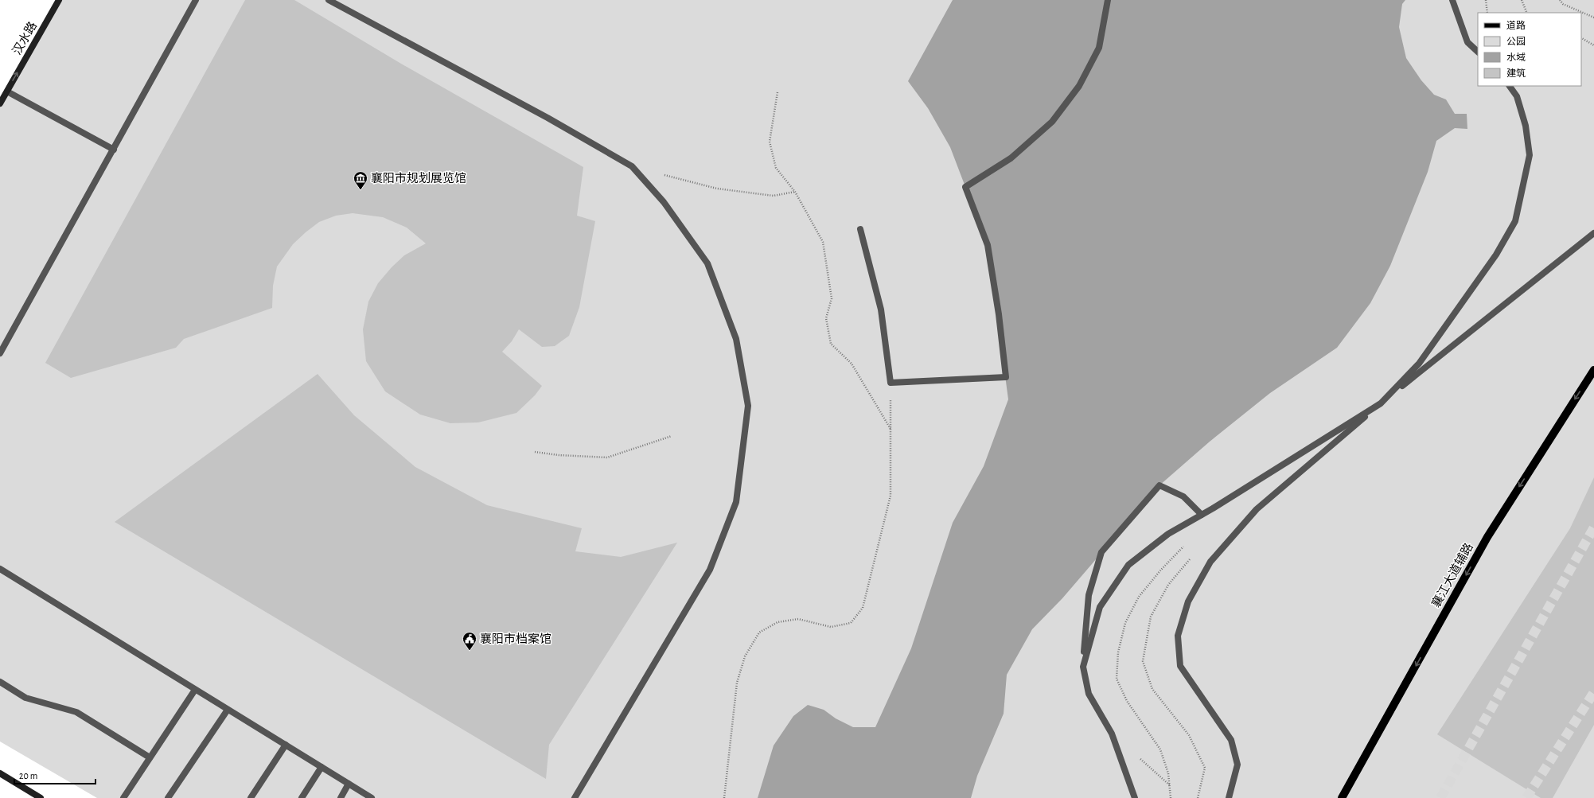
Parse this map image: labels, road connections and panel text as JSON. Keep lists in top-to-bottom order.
{
  "streets": {
    "main road": ["汉水路", "襄江大道辅路"]
  },
  "one_way": ["汉水路", "襄江大道辅路"],
  "places": {
    "museum": ["襄阳市规划展览馆"],
    "public building": ["襄阳市档案馆"]
  },
  "legend": [
    "道路",
    "公园",
    "水域",
    "建筑"
  ],
  "scale_bar": "20 m"
}
